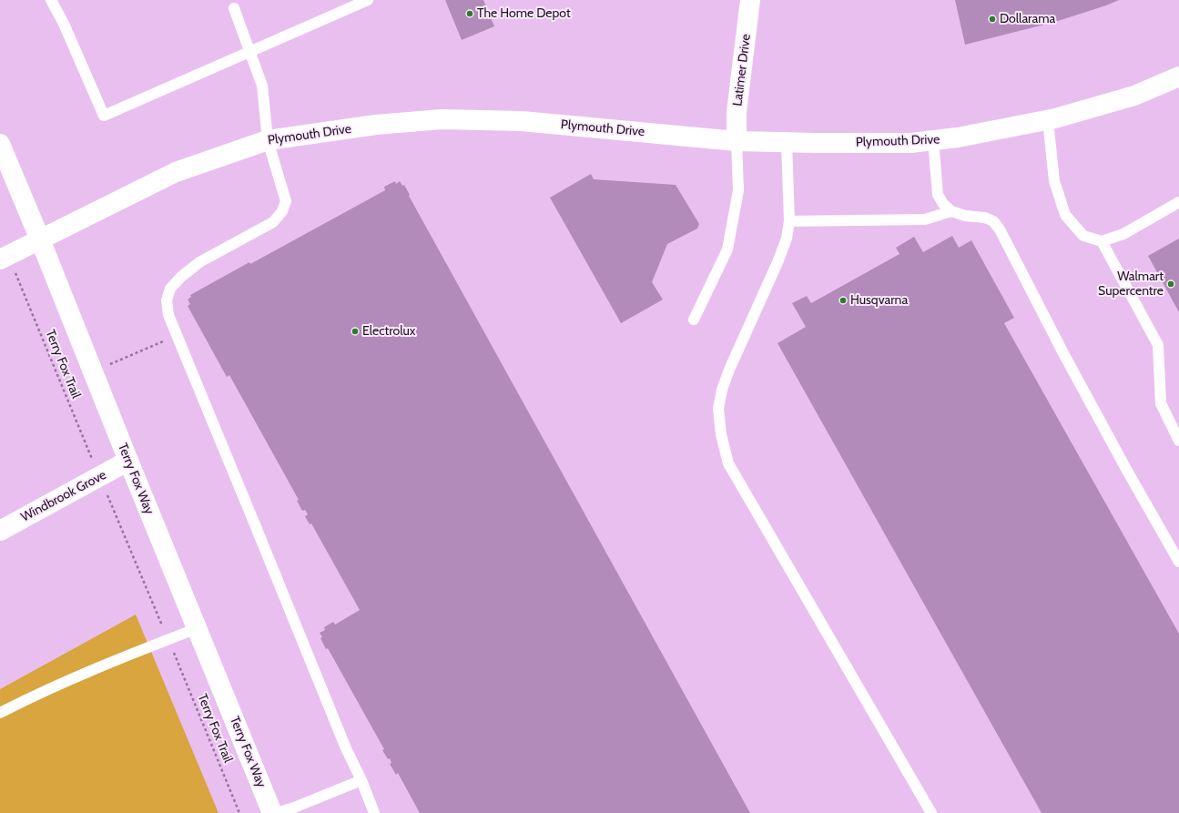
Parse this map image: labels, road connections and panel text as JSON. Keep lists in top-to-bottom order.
{
  "streets": {
    "street": [
      "Latimer Drive",
      "Plymouth Drive",
      "Terry Fox Way",
      "Windbrook Grove"
    ],
    "path": ["Terry Fox Trail"]
  },
  "crossings": [
    ["Latimer Drive", "Plymouth Drive"],
    ["Plymouth Drive", "Terry Fox Way"],
    ["Terry Fox Way", "Windbrook Grove"]
  ],
  "places": [
    "The Home Depot",
    "Dollarama",
    "Walmart Supercentre",
    "Husqvarna",
    "Electrolux"
  ]
}
